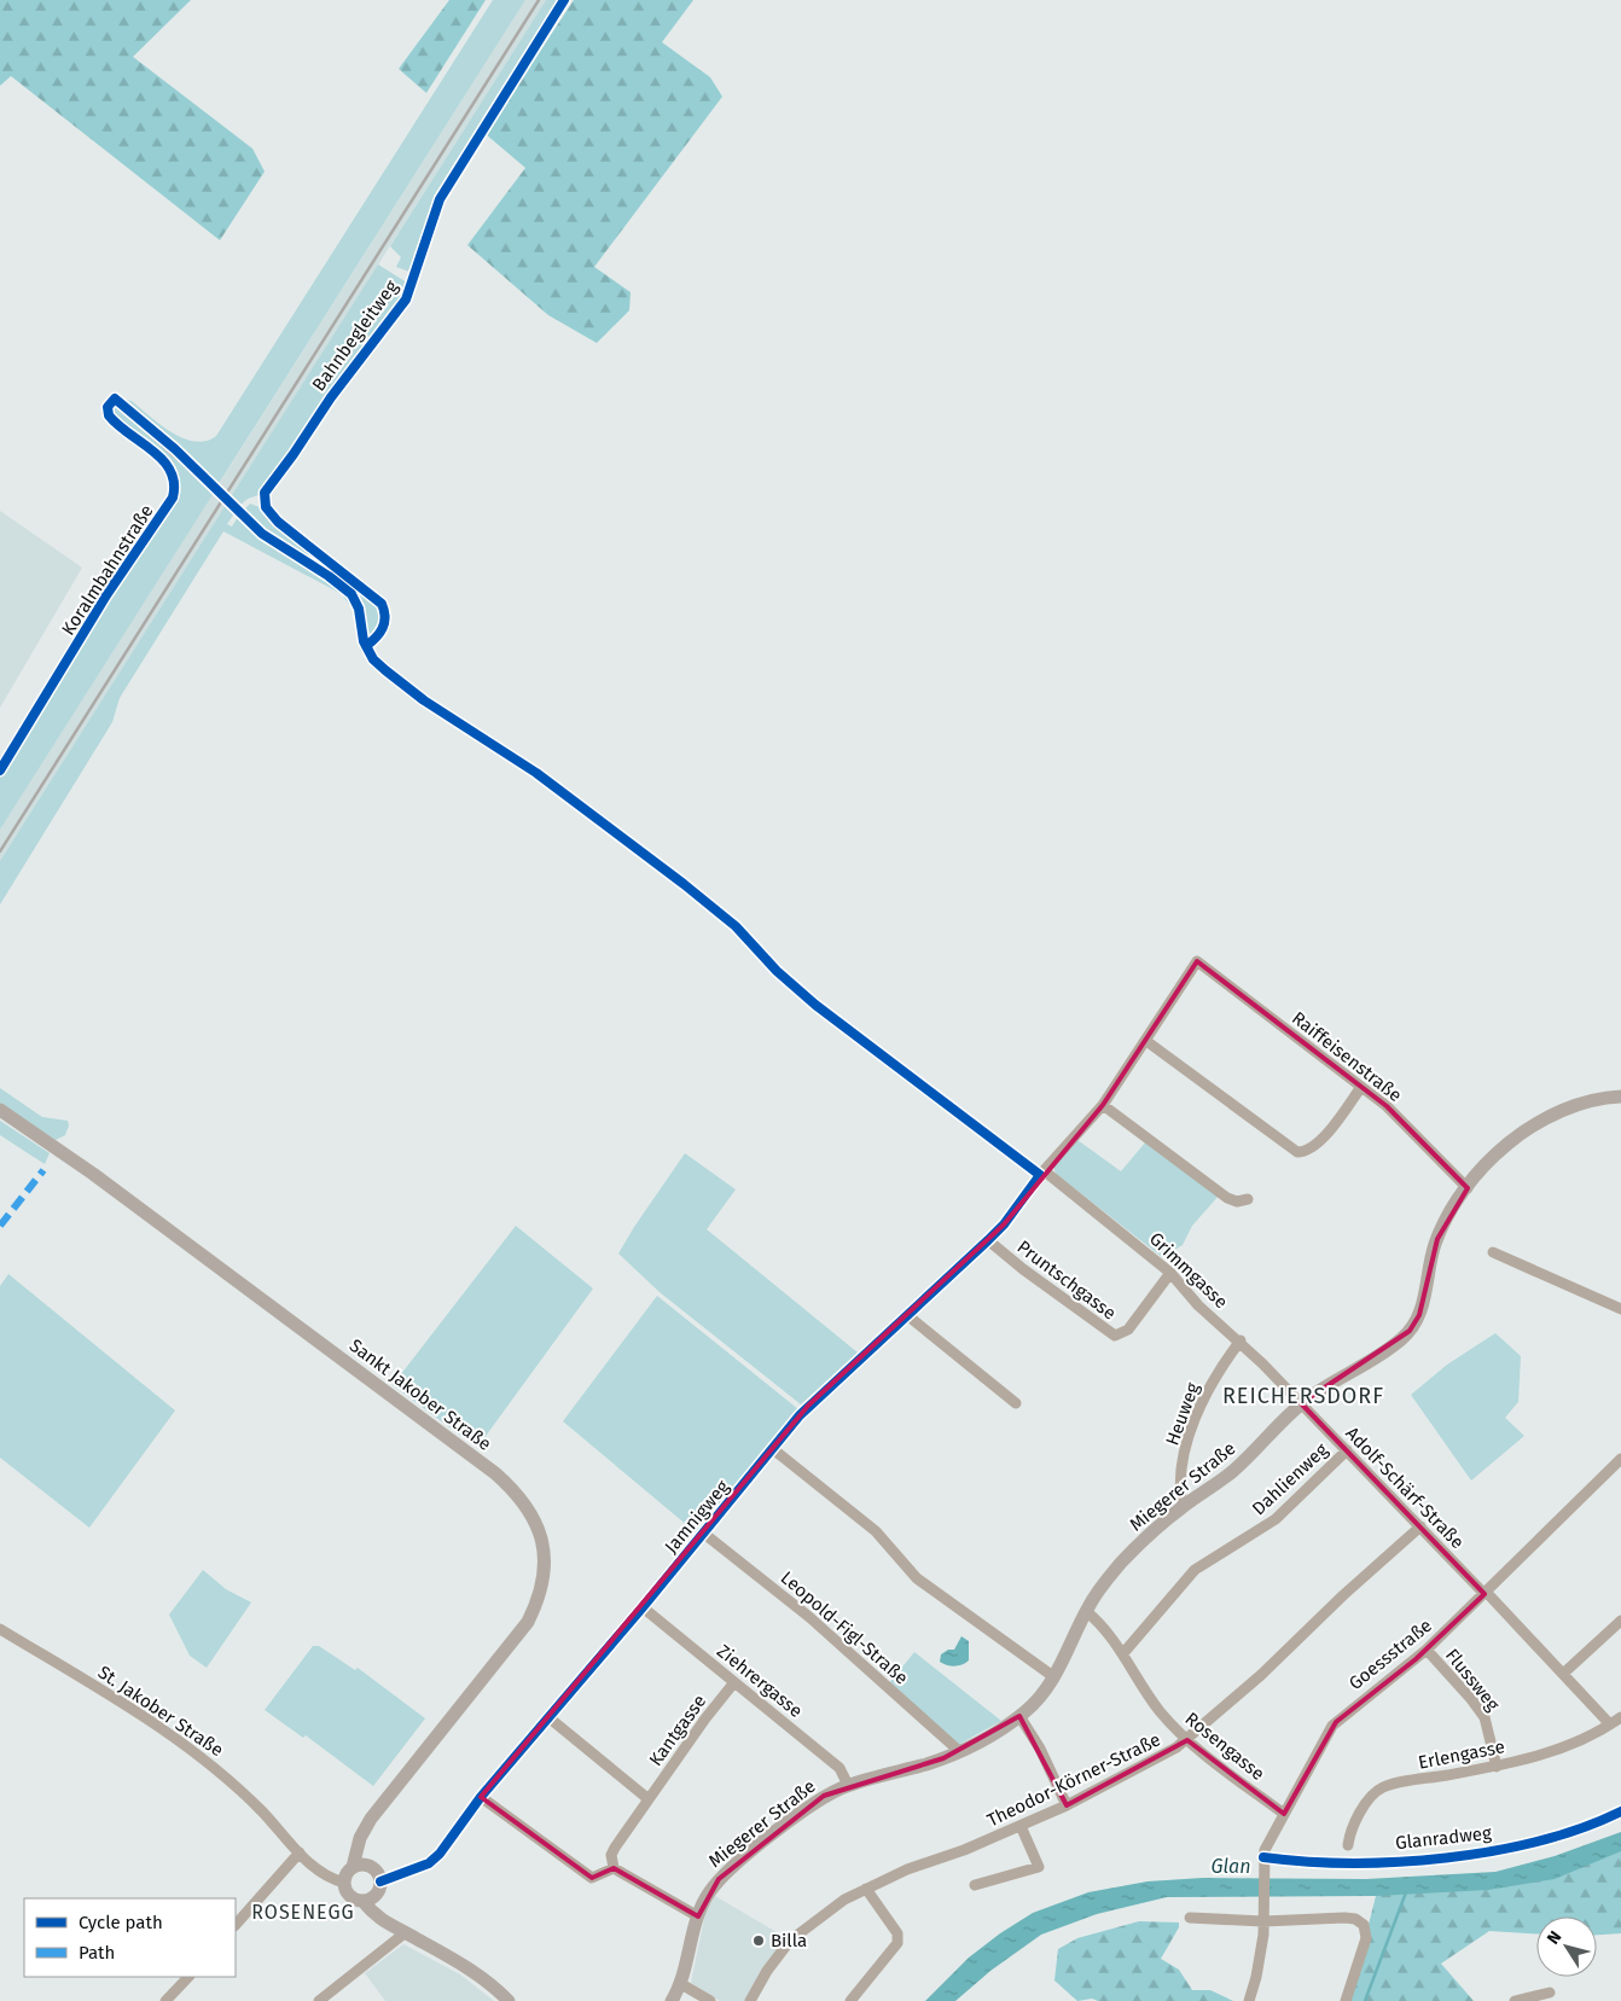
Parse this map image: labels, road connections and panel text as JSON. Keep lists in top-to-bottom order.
{
  "streets": {
    "main road": ["Sankt Jakober Straße", "Miegerer Straße"],
    "street": [
      "Koralmbahnstraße",
      "Raiffeisenstraße",
      "Grimmgasse",
      "Pruntschgasse",
      "Heuweg",
      "Dahlienweg",
      "Adolf-Schärf-Straße",
      "Jamnigweg",
      "Leopold-Figl-Straße",
      "Goessstraße",
      "Flussweg",
      "Ziehrergasse",
      "St. Jakober Straße",
      "Kantgasse",
      "Rosengasse",
      "Erlengasse",
      "Theodor-Körner-Straße"
    ],
    "cycle path": ["Bahnbegleitweg", "Glanradweg"]
  },
  "crossings": [
    ["Koralmbahnstraße", "Grimmgasse"],
    ["Raiffeisenstraße", "Miegerer Straße"],
    ["Raiffeisenstraße", "Jamnigweg"],
    ["Grimmgasse", "Pruntschgasse"],
    ["Grimmgasse", "Heuweg"],
    ["Grimmgasse", "Miegerer Straße"],
    ["Grimmgasse", "Adolf-Schärf-Straße"],
    ["Grimmgasse", "Jamnigweg"],
    ["Pruntschgasse", "Jamnigweg"],
    ["Sankt Jakober Straße", "Jamnigweg"],
    ["Sankt Jakober Straße", "St. Jakober Straße"],
    ["Heuweg", "Miegerer Straße"],
    ["Dahlienweg", "Adolf-Schärf-Straße"],
    ["Dahlienweg", "Rosengasse"],
    ["Miegerer Straße", "Adolf-Schärf-Straße"],
    ["Miegerer Straße", "Leopold-Figl-Straße"],
    ["Miegerer Straße", "Ziehrergasse"],
    ["Miegerer Straße", "Rosengasse"],
    ["Adolf-Schärf-Straße", "Goessstraße"],
    ["Adolf-Schärf-Straße", "Erlengasse"],
    ["Adolf-Schärf-Straße", "Theodor-Körner-Straße"],
    ["Jamnigweg", "Leopold-Figl-Straße"],
    ["Jamnigweg", "Ziehrergasse"],
    ["Jamnigweg", "St. Jakober Straße"],
    ["Goessstraße", "Flussweg"],
    ["Goessstraße", "Rosengasse"],
    ["Flussweg", "Erlengasse"],
    ["Ziehrergasse", "Kantgasse"],
    ["Rosengasse", "Theodor-Körner-Straße"]
  ],
  "districts": ["REICHERSDORF", "ROSENEGG"],
  "water": ["Glan"],
  "places": ["Billa"],
  "legend": ["Cycle path", "Path"],
  "north": "top left"
}
